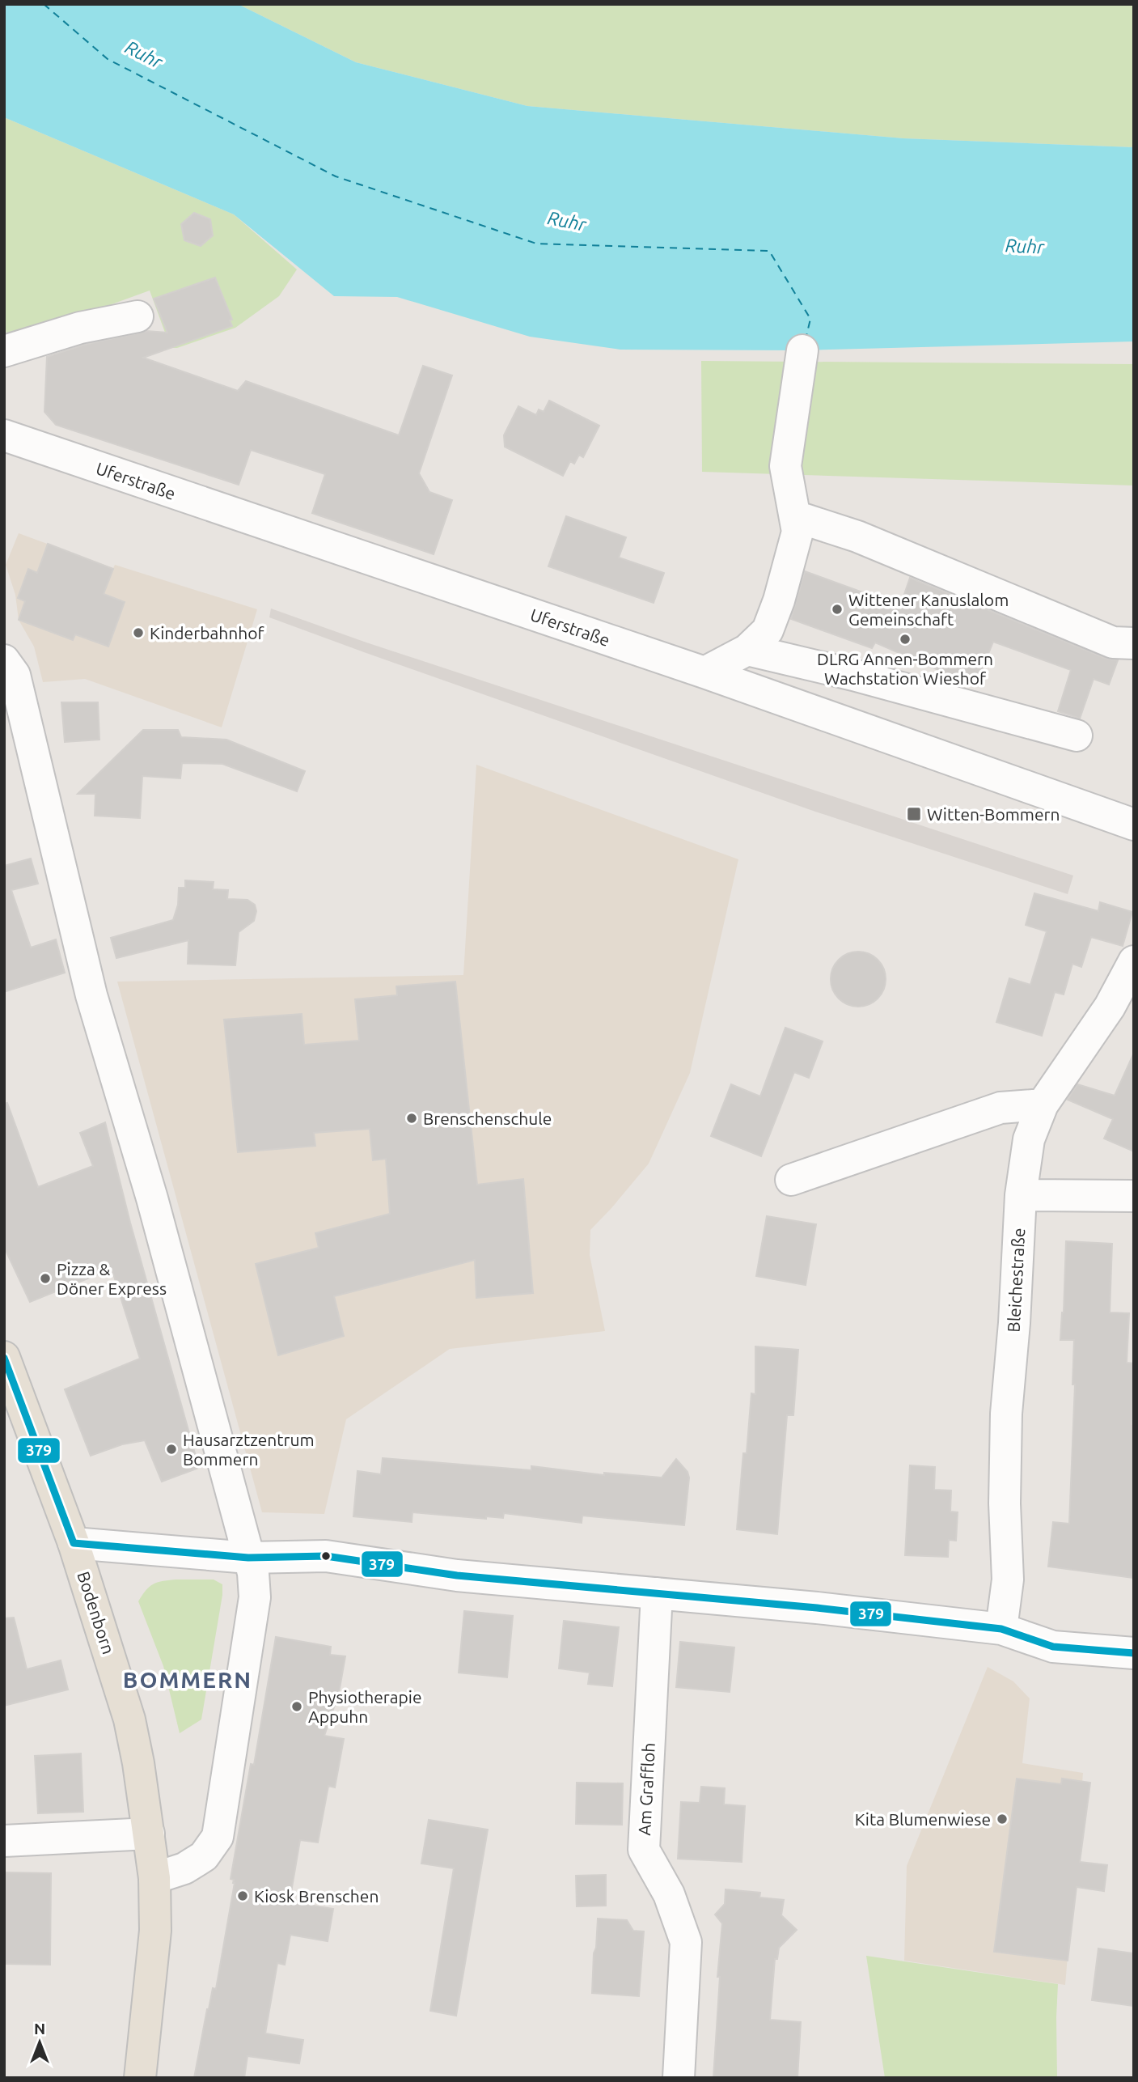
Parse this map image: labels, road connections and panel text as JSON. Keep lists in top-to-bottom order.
{
  "streets": {
    "main road": ["Bodenborn"],
    "street": ["Uferstraße", "Bleichestraße", "Am Graffloh"]
  },
  "districts": ["BOMMERN"],
  "water": ["Ruhr"],
  "places": {
    "other": [
      "Wittener Kanuslalom Gemeinschaft",
      "Kinderbahnhof",
      "DLRG Annen-Bommern Wachstation Wieshof",
      "Brenschenschule",
      "Pizza & Döner Express",
      "Hausarztzentrum Bommern",
      "Physiotherapie Appuhn",
      "Kita Blumenwiese",
      "Kiosk Brenschen"
    ],
    "transit": ["Witten-Bommern"]
  },
  "lines": ["transit line 379"],
  "north": "top"
}
